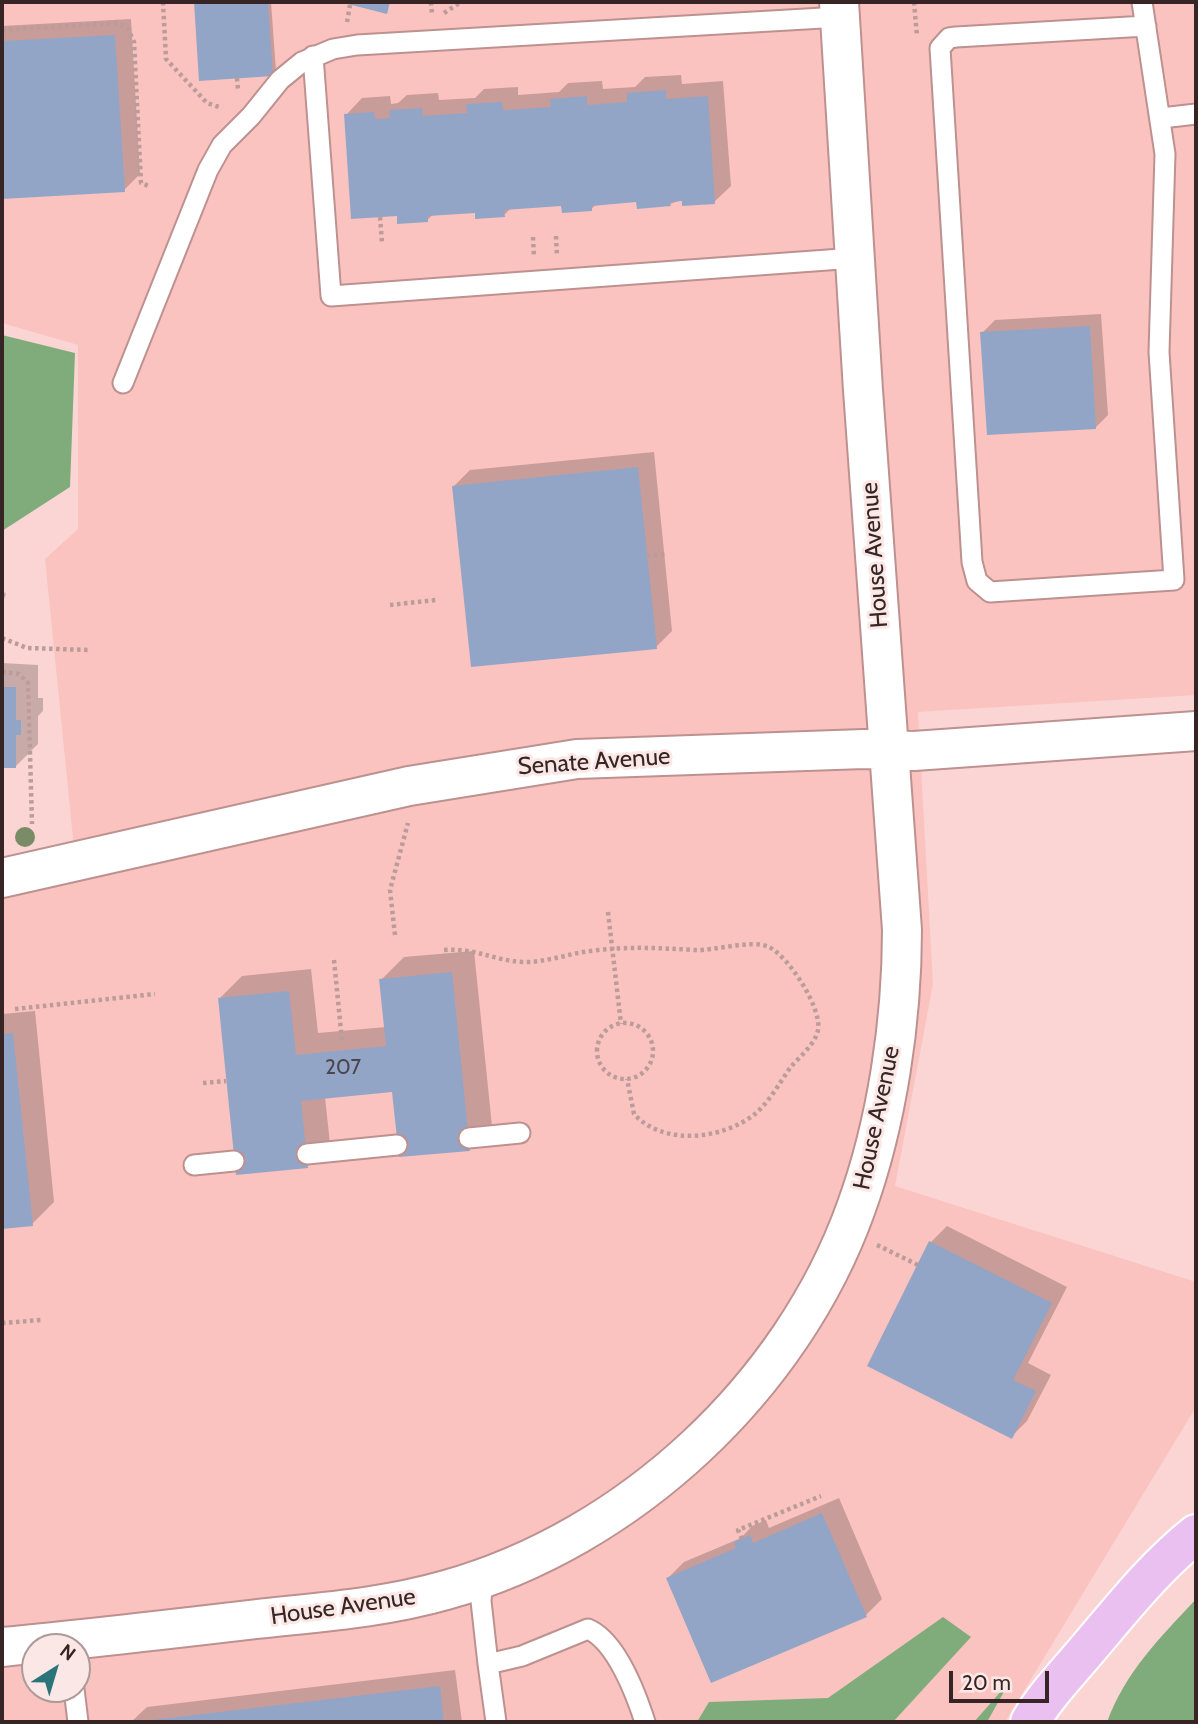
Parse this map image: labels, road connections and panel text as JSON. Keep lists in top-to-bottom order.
{
  "streets": {
    "street": ["House Avenue", "Senate Avenue"]
  },
  "crossings": [
    ["House Avenue", "Senate Avenue"]
  ],
  "house_numbers": ["207"],
  "scale_bar": "20 m",
  "north": "top right"
}
